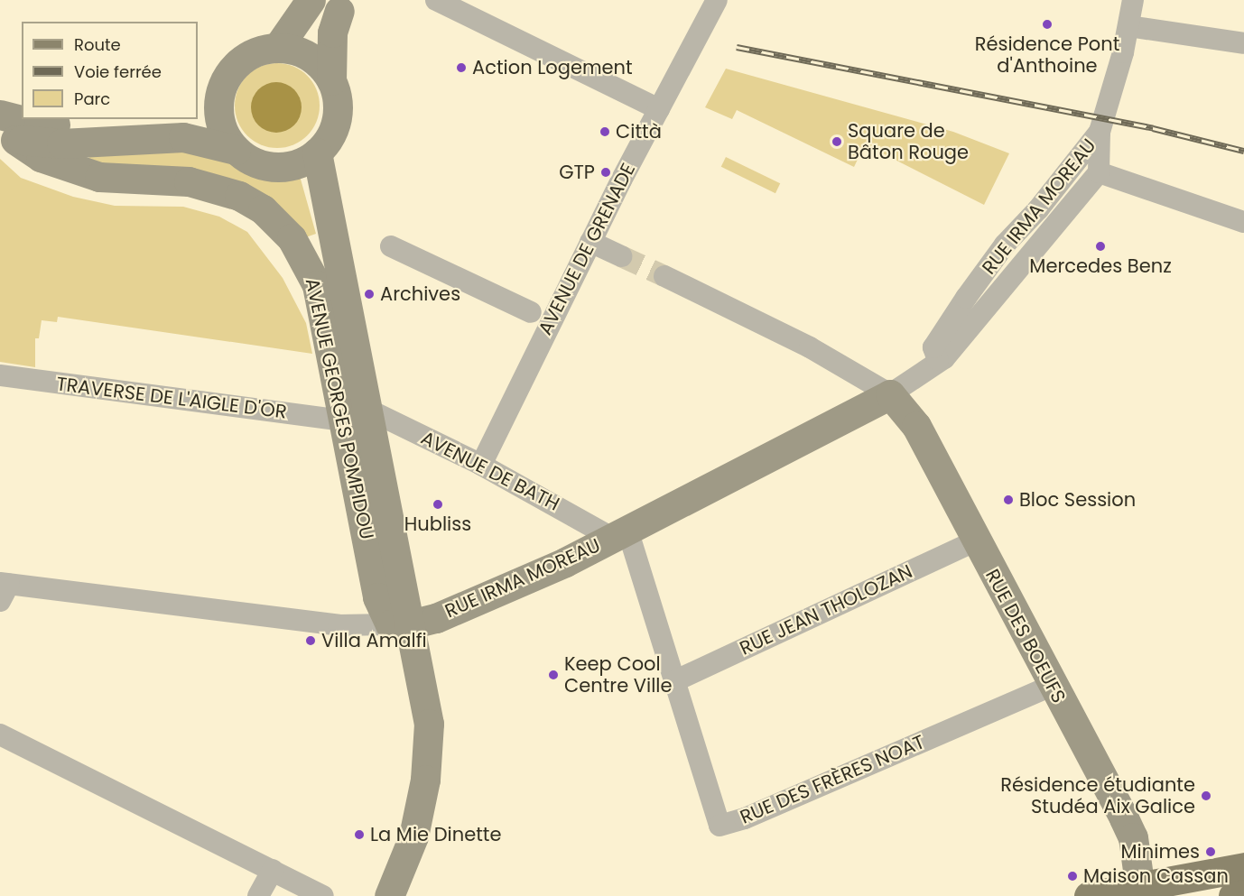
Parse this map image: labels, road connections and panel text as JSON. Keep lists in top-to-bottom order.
{
  "streets": {
    "main road": ["RUE IRMA MOREAU", "AVENUE GEORGES POMPIDOU", "RUE DES BOEUFS"],
    "street": [
      "AVENUE DE GRENADE",
      "TRAVERSE DE L'AIGLE D'OR",
      "AVENUE DE BATH",
      "RUE JEAN THOLOZAN",
      "RUE DES FRÈRES NOAT"
    ]
  },
  "crossings": [
    ["RUE IRMA MOREAU", "AVENUE GEORGES POMPIDOU"],
    ["RUE IRMA MOREAU", "AVENUE DE BATH"],
    ["RUE IRMA MOREAU", "RUE DES BOEUFS"],
    ["RUE IRMA MOREAU", "RUE DES FRÈRES NOAT"],
    ["AVENUE DE GRENADE", "AVENUE DE BATH"],
    ["TRAVERSE DE L'AIGLE D'OR", "AVENUE GEORGES POMPIDOU"],
    ["TRAVERSE DE L'AIGLE D'OR", "AVENUE DE BATH"],
    ["AVENUE GEORGES POMPIDOU", "AVENUE DE BATH"],
    ["AVENUE DE BATH", "RUE DES FRÈRES NOAT"],
    ["RUE JEAN THOLOZAN", "RUE DES BOEUFS"],
    ["RUE JEAN THOLOZAN", "RUE DES FRÈRES NOAT"],
    ["RUE DES BOEUFS", "RUE DES FRÈRES NOAT"]
  ],
  "places": [
    "Résidence Pont d'Anthoine",
    "Action Logement",
    "Città",
    "Square de Bâton Rouge",
    "GTP",
    "Mercedes Benz",
    "Archives",
    "Bloc Session",
    "Hubliss",
    "Villa Amalfi",
    "Keep Cool Centre Ville",
    "Résidence étudiante Studéa Aix Galice",
    "La Mie Dinette",
    "Minimes",
    "Maison Cassan"
  ],
  "legend": ["Route", "Voie ferrée", "Parc"]
}
